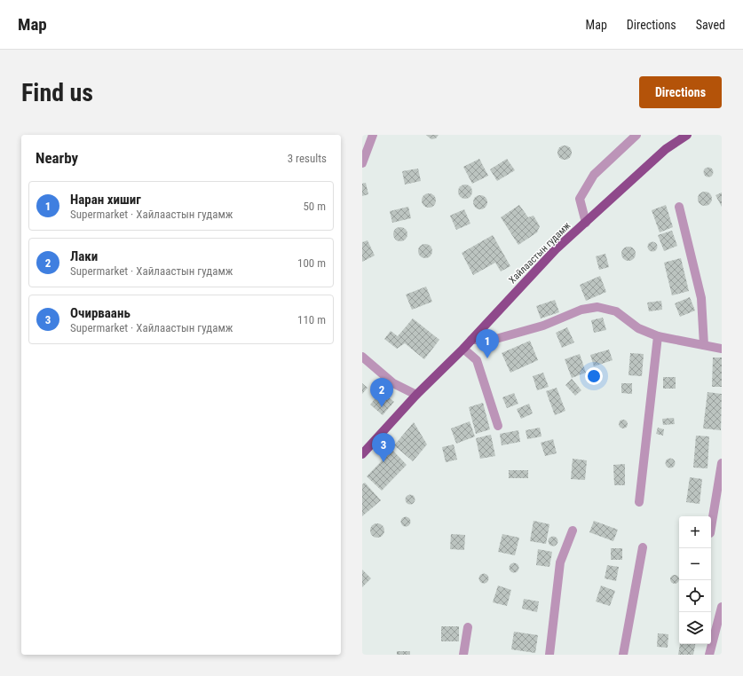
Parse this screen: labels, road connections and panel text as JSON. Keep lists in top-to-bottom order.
{
  "streets": {
    "main road": ["Хайлаастын гудамж"]
  },
  "page": {
    "header": "Map",
    "nav": ["Map", "Directions", "Saved"],
    "buttons": "Directions",
    "title": "Find us",
    "heading": ["Nearby", "3 results"],
    "list": [
      {
        "mark": "1",
        "name": "Наран хишиг",
        "note": "Supermarket · Хайлаастын гудамж",
        "value": "50 m"
      },
      {
        "mark": "2",
        "name": "Лаки",
        "note": "Supermarket · Хайлаастын гудамж",
        "value": "100 m"
      },
      {
        "mark": "3",
        "name": "Очирваань",
        "note": "Supermarket · Хайлаастын гудамж",
        "value": "110 m"
      }
    ],
    "pins": ["1", "2", "3"],
    "map_buttons": ["+", "−"]
  }
}
